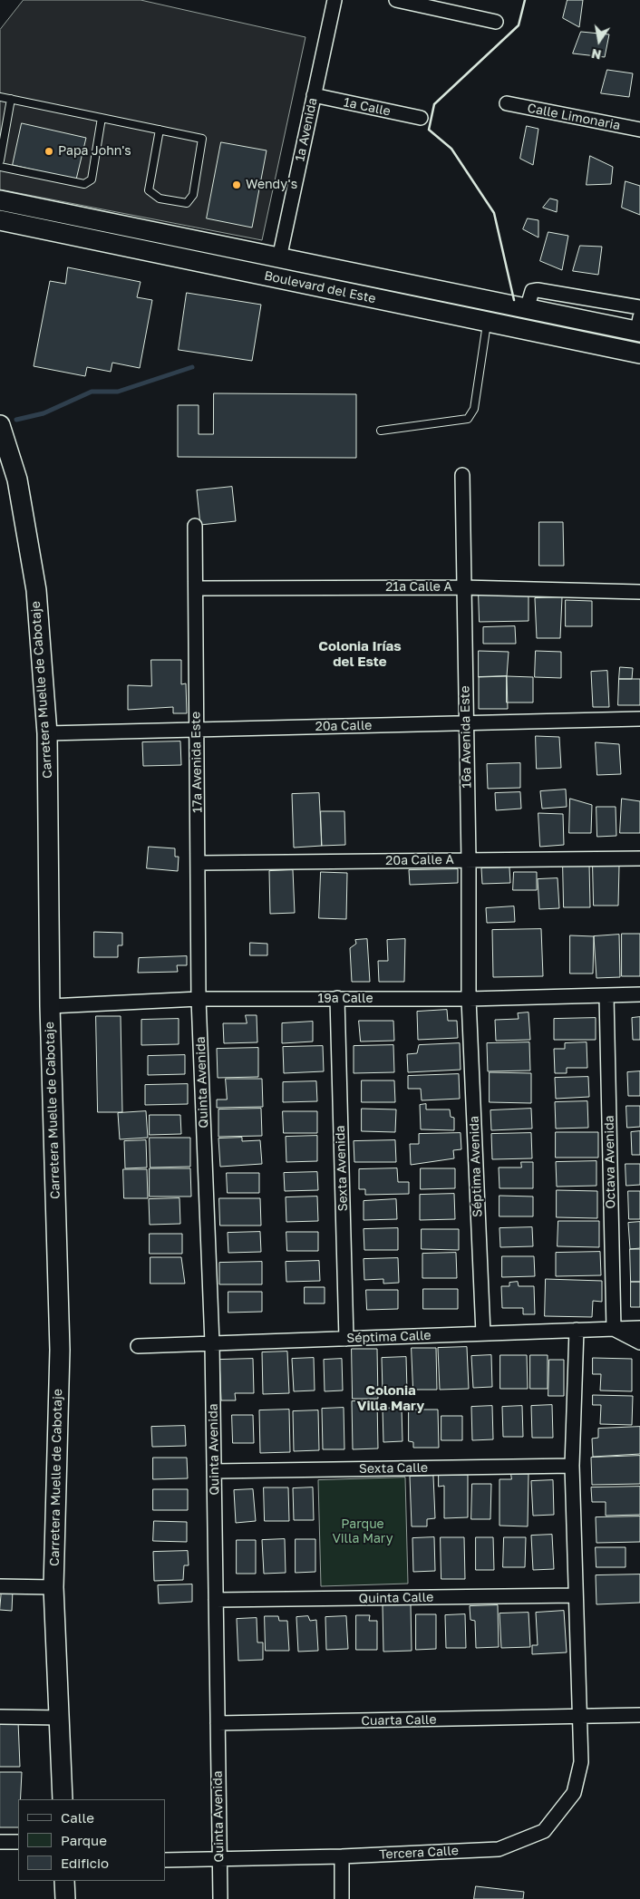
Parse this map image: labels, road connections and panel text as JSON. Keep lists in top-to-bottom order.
{
  "streets": {
    "main road": ["Boulevard del Este", "Carretera Muelle de Cabotaje"],
    "street": [
      "1a Calle",
      "Calle Limonaria",
      "1a Avenida",
      "21a Calle A",
      "20a Calle",
      "16a Avenida Este",
      "17a Avenida Este",
      "20a Calle A",
      "19a Calle",
      "Quinta Avenida",
      "Octava Avenida",
      "Séptima Avenida",
      "Sexta Avenida",
      "Séptima Calle",
      "Sexta Calle",
      "Quinta Calle",
      "Cuarta Calle",
      "Tercera Calle"
    ]
  },
  "crossings": [
    ["1a Calle", "1a Avenida"],
    ["1a Avenida", "Boulevard del Este"],
    ["21a Calle A", "16a Avenida Este"],
    ["21a Calle A", "17a Avenida Este"],
    ["Carretera Muelle de Cabotaje", "20a Calle"],
    ["Carretera Muelle de Cabotaje", "19a Calle"],
    ["20a Calle", "16a Avenida Este"],
    ["20a Calle", "17a Avenida Este"],
    ["16a Avenida Este", "20a Calle A"],
    ["16a Avenida Este", "19a Calle"],
    ["16a Avenida Este", "Séptima Avenida"],
    ["17a Avenida Este", "20a Calle A"],
    ["17a Avenida Este", "19a Calle"],
    ["17a Avenida Este", "Quinta Avenida"],
    ["19a Calle", "Quinta Avenida"],
    ["19a Calle", "Octava Avenida"],
    ["19a Calle", "Séptima Avenida"],
    ["19a Calle", "Sexta Avenida"],
    ["Quinta Avenida", "Séptima Calle"],
    ["Quinta Avenida", "Sexta Calle"],
    ["Quinta Avenida", "Quinta Calle"],
    ["Quinta Avenida", "Cuarta Calle"],
    ["Quinta Avenida", "Tercera Calle"],
    ["Octava Avenida", "Séptima Calle"],
    ["Séptima Avenida", "Séptima Calle"],
    ["Sexta Avenida", "Séptima Calle"],
    ["Séptima Calle", "Tercera Calle"],
    ["Sexta Calle", "Tercera Calle"],
    ["Quinta Calle", "Tercera Calle"],
    ["Cuarta Calle", "Tercera Calle"]
  ],
  "districts": ["Colonia Irías del Este", "Colonia Villa Mary"],
  "parks": ["Parque Villa Mary"],
  "places": ["Papa John's", "Wendy's"],
  "legend": ["Calle", "Parque", "Edificio"],
  "north": "bottom"
}
